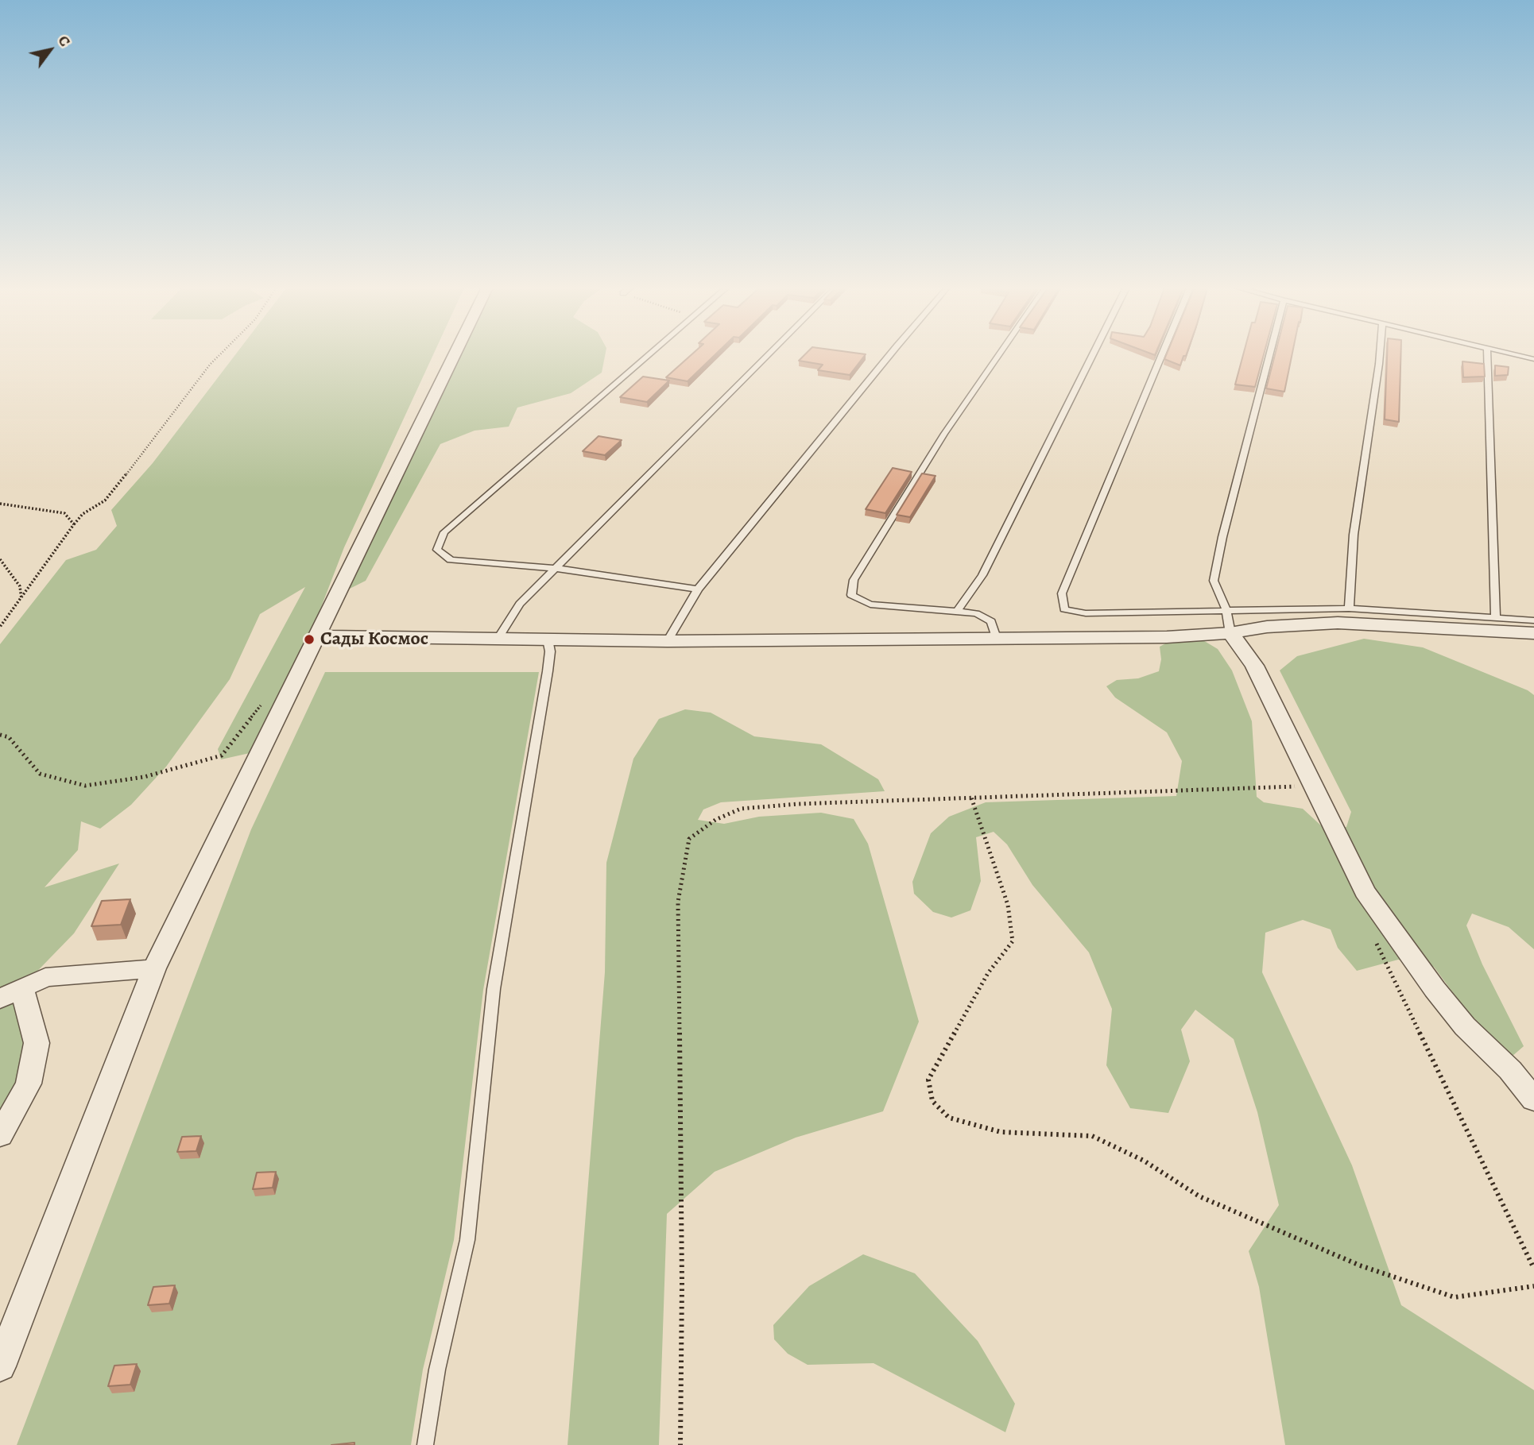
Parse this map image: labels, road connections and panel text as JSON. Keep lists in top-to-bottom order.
{
  "places": ["Сады Космос"],
  "north": "top right"
}
